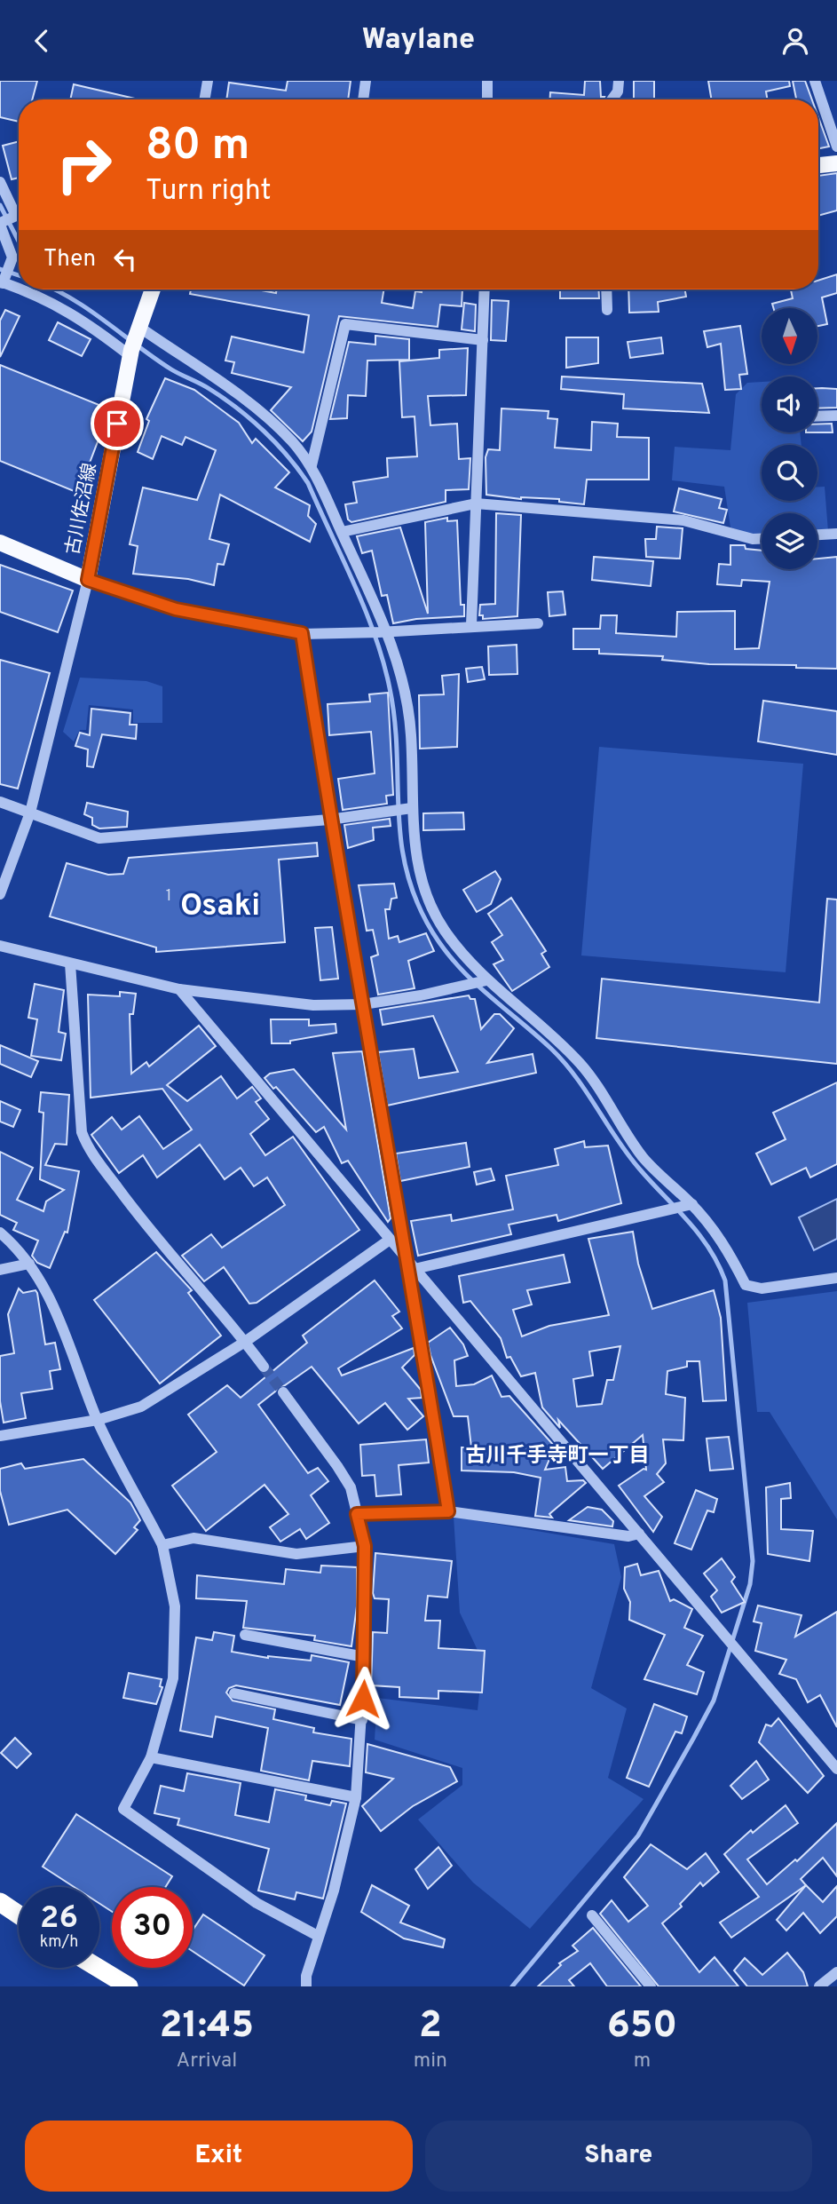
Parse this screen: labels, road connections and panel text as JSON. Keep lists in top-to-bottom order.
{
  "streets": {
    "main road": ["古川佐沼線"]
  },
  "districts": ["Osaki", "古川千手寺町一丁目"],
  "house_numbers": ["1"],
  "north": "bottom",
  "page": {
    "header": "Waylane",
    "turn": ["80 m", "Turn right"],
    "then": "Then",
    "speed": "26 km/h",
    "limit": "30",
    "eta": [
      "21:45",
      "Arrival",
      "2",
      "min",
      "650",
      "m"
    ],
    "buttons": ["Exit", "Share"]
  }
}
